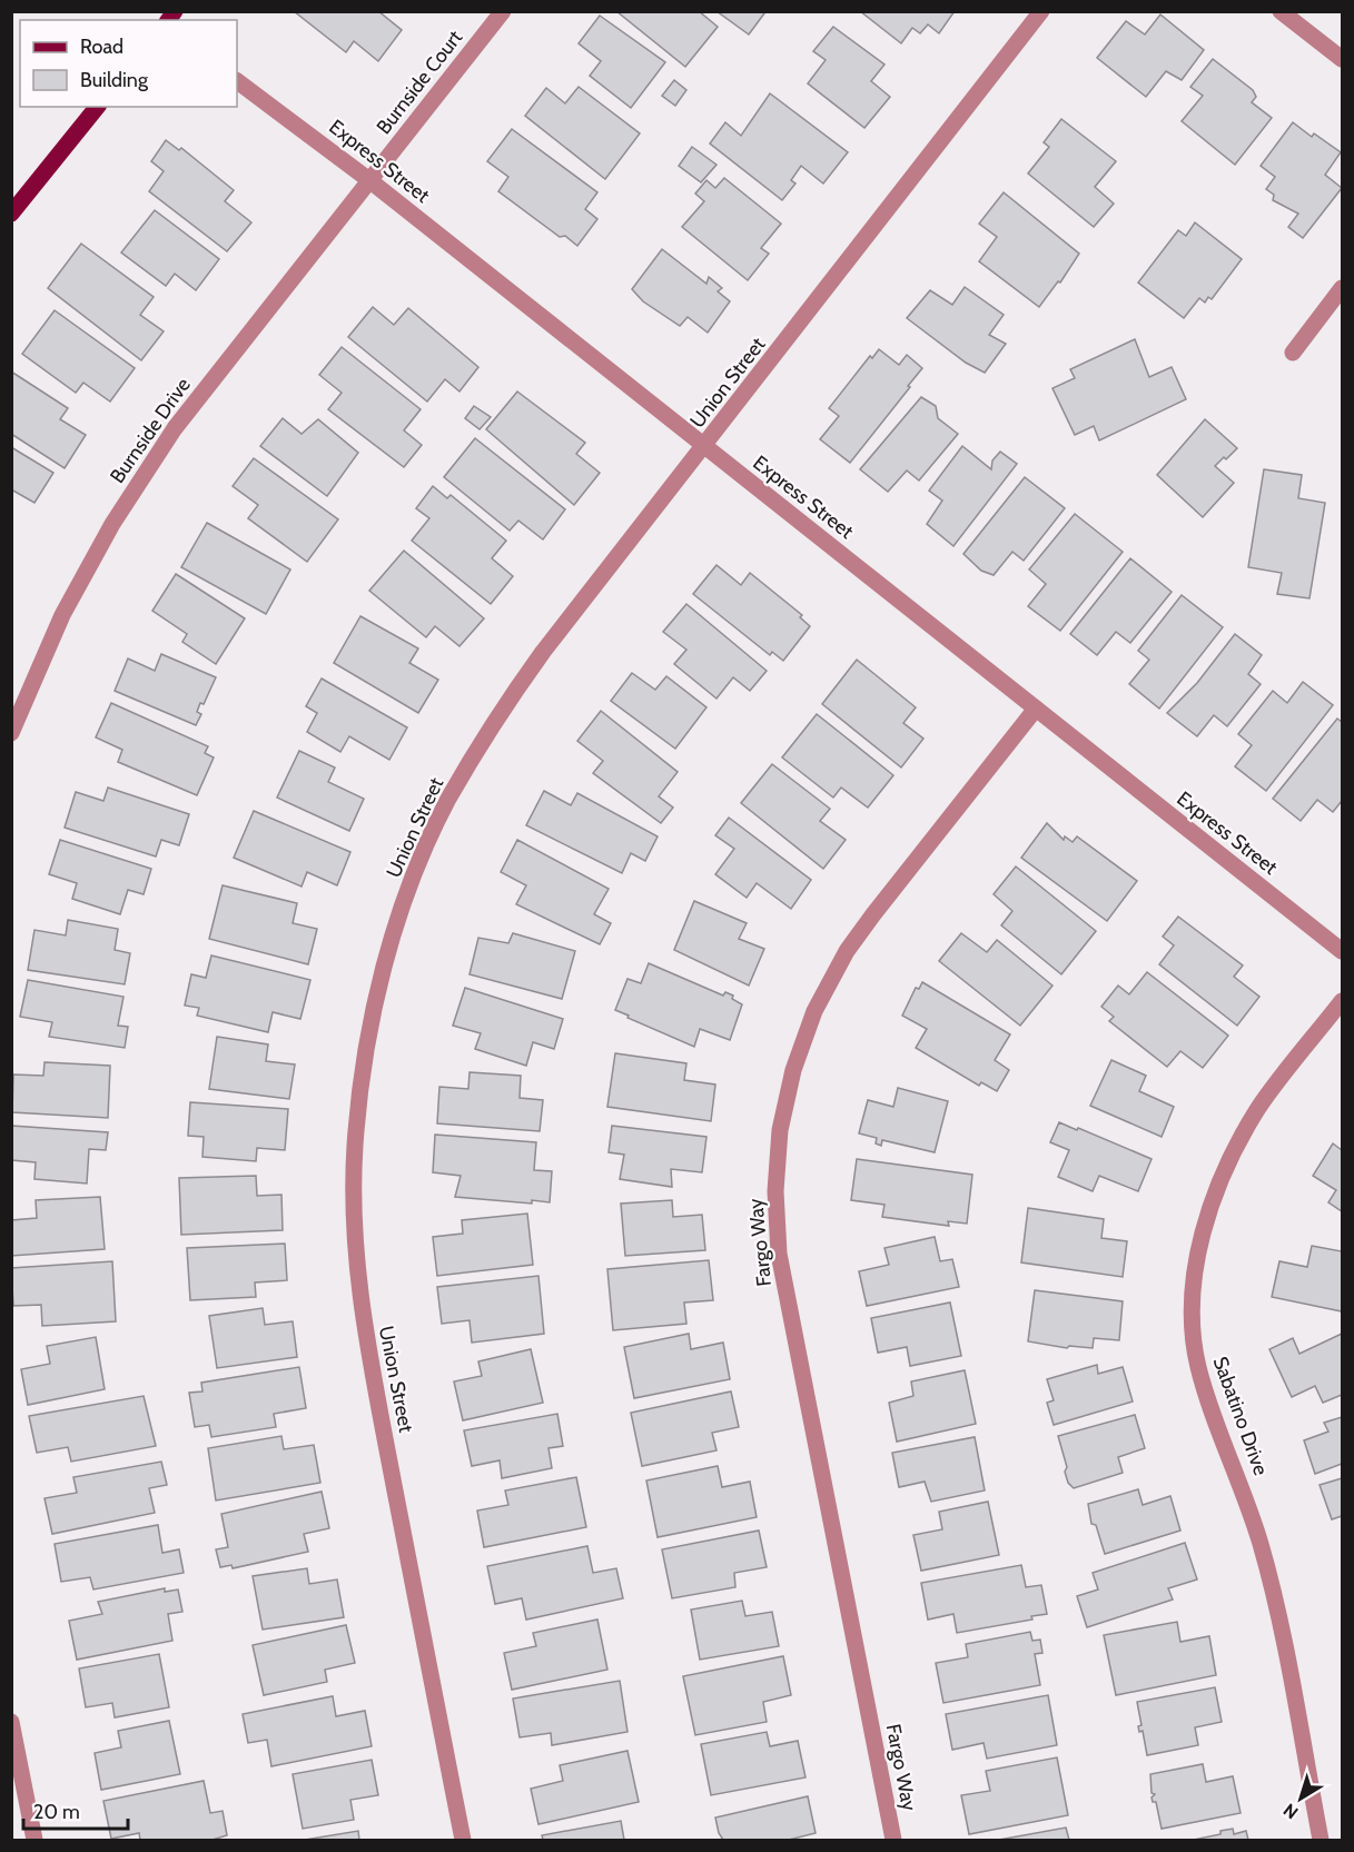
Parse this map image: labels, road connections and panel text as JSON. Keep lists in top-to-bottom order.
{
  "streets": {
    "street": [
      "Burnside Court",
      "Express Street",
      "Union Street",
      "Burnside Drive",
      "Fargo Way",
      "Sabatino Drive"
    ]
  },
  "crossings": [
    ["Burnside Court", "Express Street"],
    ["Burnside Court", "Burnside Drive"],
    ["Express Street", "Union Street"],
    ["Express Street", "Burnside Drive"],
    ["Express Street", "Fargo Way"]
  ],
  "legend": ["Road", "Building"],
  "scale_bar": "20 m",
  "north": "bottom left"
}
